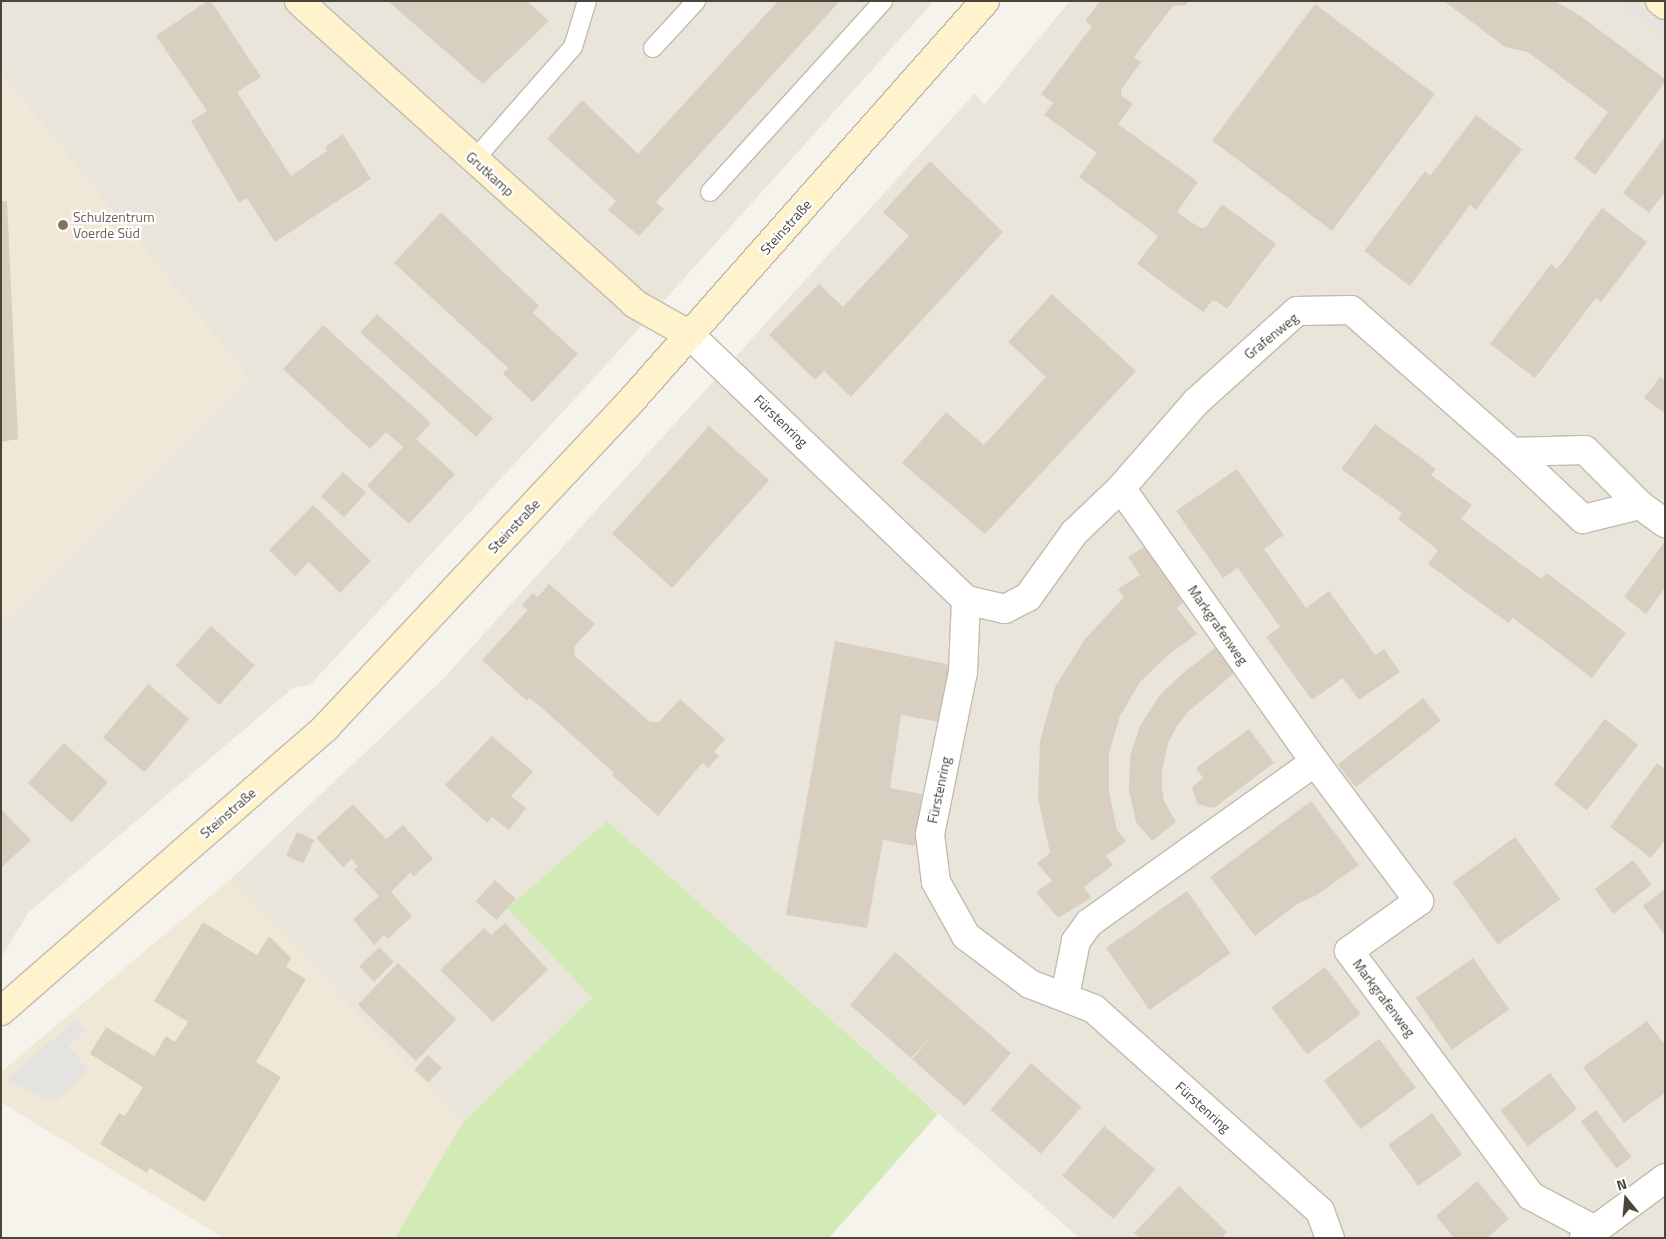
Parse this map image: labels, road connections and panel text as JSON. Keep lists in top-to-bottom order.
{
  "streets": {
    "street": [
      "Grutkamp",
      "Steinstraße",
      "Grafenweg",
      "Fürstenring",
      "Markgrafenweg"
    ]
  },
  "crossings": [
    ["Grutkamp", "Steinstraße"],
    ["Grutkamp", "Fürstenring"],
    ["Steinstraße", "Fürstenring"],
    ["Grafenweg", "Fürstenring"],
    ["Grafenweg", "Markgrafenweg"]
  ],
  "places": ["Schulzentrum Voerde Süd"],
  "north": "top"
}
